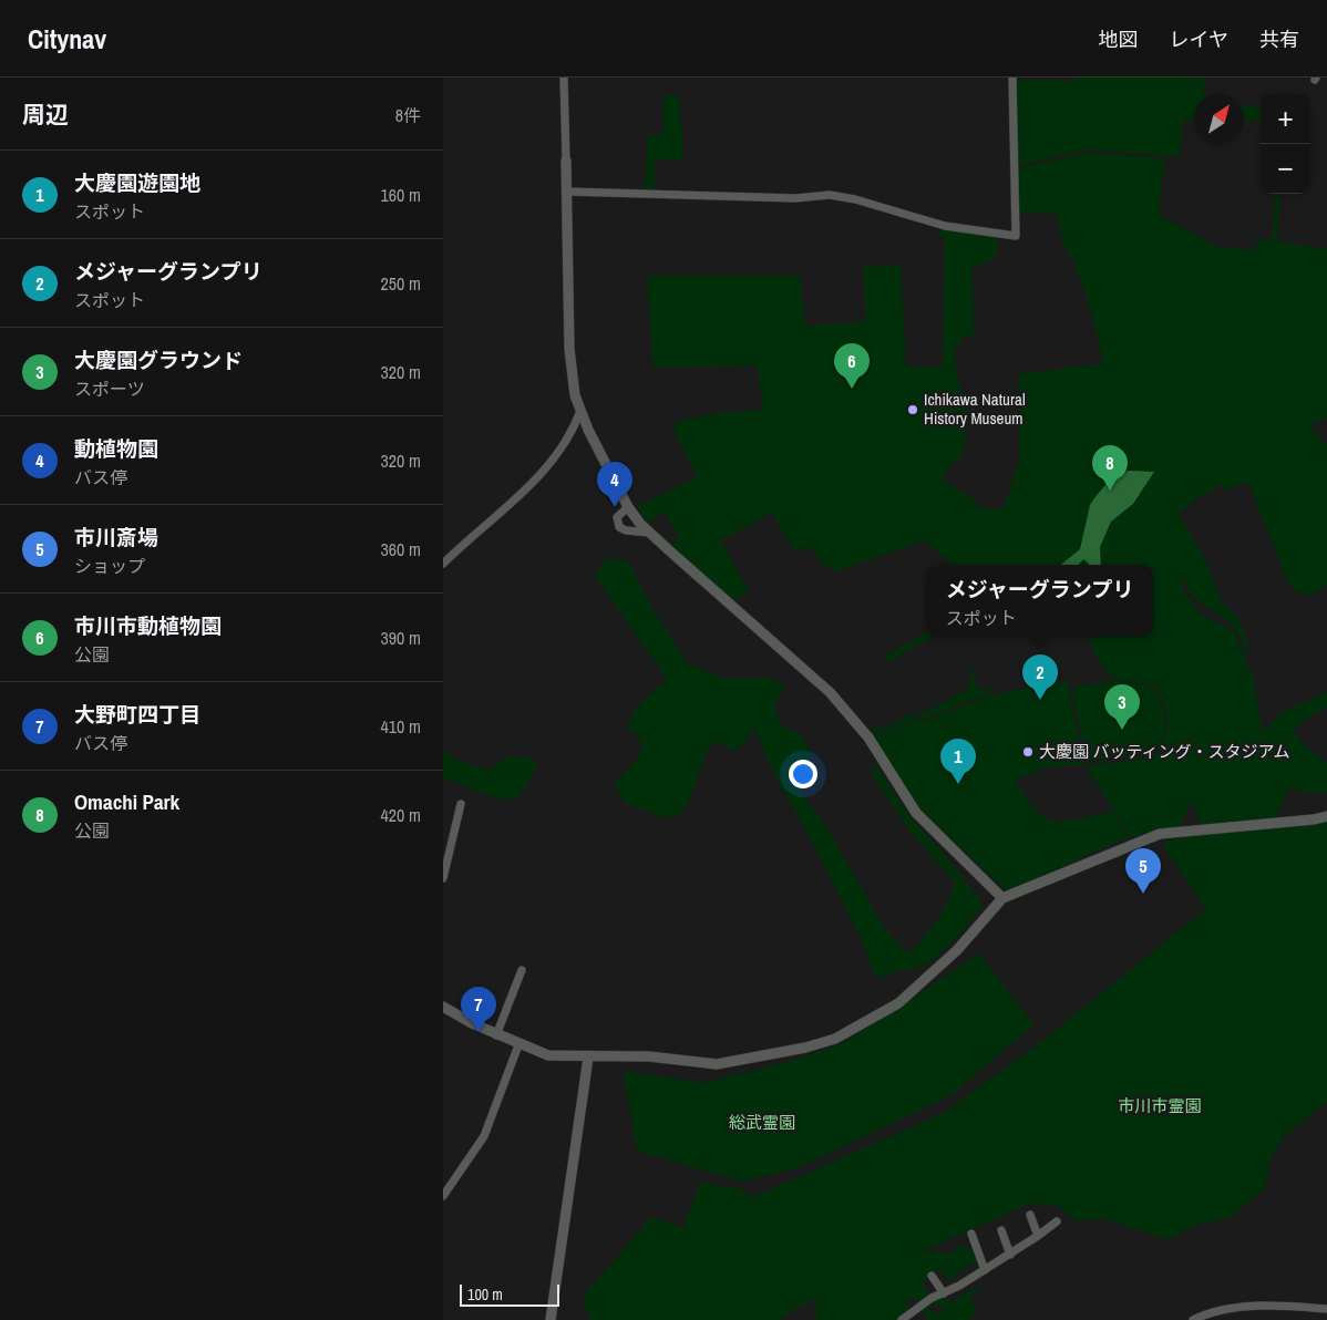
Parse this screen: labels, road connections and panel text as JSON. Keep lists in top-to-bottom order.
{
  "parks": ["市川市霊園", "総武霊園"],
  "places": ["Ichikawa Natural History Museum", "大慶園 バッティング・スタジアム"],
  "scale_bar": "100 m",
  "north": "top right",
  "page": {
    "header": "Citynav",
    "nav": ["地図", "レイヤ", "共有"],
    "heading": ["周辺", "8件"],
    "map_buttons": ["+", "−"],
    "list": [
      {
        "mark": "1",
        "name": "大慶園遊園地",
        "note": "スポット",
        "value": "160 m"
      },
      {
        "mark": "2",
        "name": "メジャーグランプリ",
        "note": "スポット",
        "value": "250 m"
      },
      {
        "mark": "3",
        "name": "大慶園グラウンド",
        "note": "スポーツ",
        "value": "320 m"
      },
      {
        "mark": "4",
        "name": "動植物園",
        "note": "バス停",
        "value": "320 m"
      },
      {
        "mark": "5",
        "name": "市川斎場",
        "note": "ショップ",
        "value": "360 m"
      },
      {
        "mark": "6",
        "name": "市川市動植物園",
        "note": "公園",
        "value": "390 m"
      },
      {
        "mark": "7",
        "name": "大野町四丁目",
        "note": "バス停",
        "value": "410 m"
      },
      {
        "mark": "8",
        "name": "Omachi Park",
        "note": "公園",
        "value": "420 m"
      }
    ],
    "pins": [
      "6",
      "8",
      "4",
      "2",
      "3",
      "1",
      "5",
      "7"
    ],
    "popup": ["メジャーグランプリ", "スポット"],
    "scale": "100 m"
  }
}
